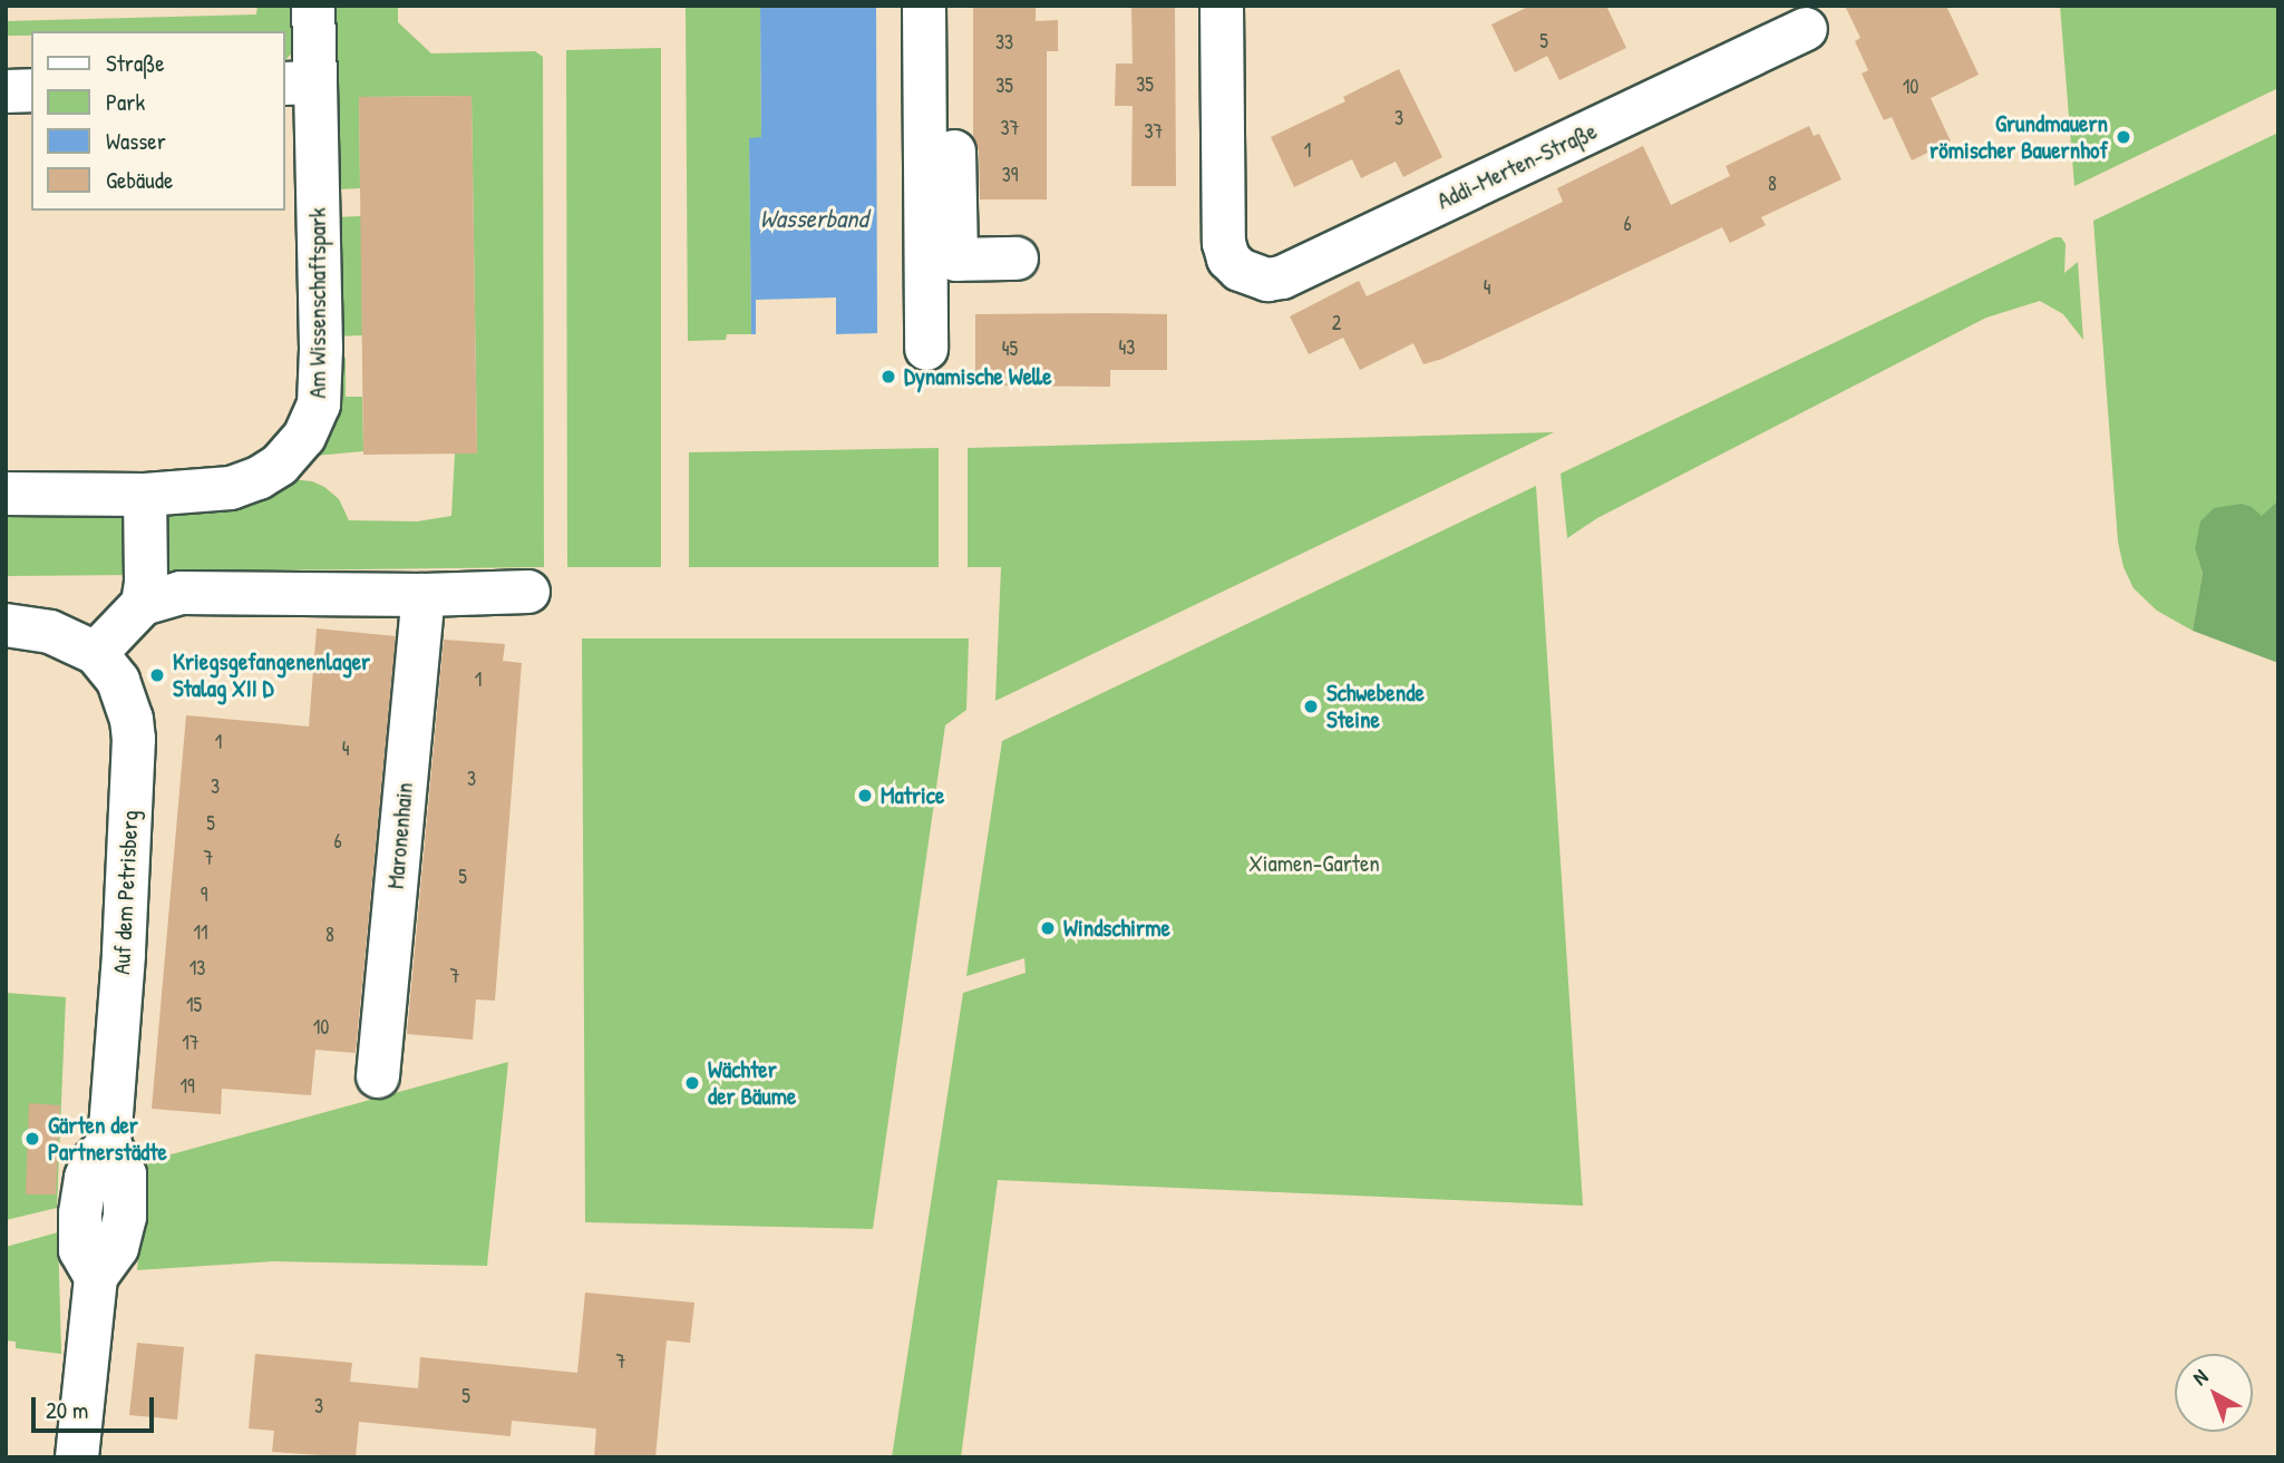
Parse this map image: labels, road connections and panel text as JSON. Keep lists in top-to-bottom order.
{
  "streets": {
    "street": [
      "Addi-Merten-Straße",
      "Am Wissenschaftspark",
      "Maronenhain",
      "Auf dem Petrisberg"
    ]
  },
  "water": ["Wasserband"],
  "parks": ["Xiamen-Garten"],
  "places": [
    "Grundmauern römischer Bauernhof",
    "Dynamische Welle",
    "Kriegsgefangenenlager Stalag XII D",
    "Schwebende Steine",
    "Matrice",
    "Windschirme",
    "Wächter der Bäume",
    "Gärten der Partnerstädte"
  ],
  "house_numbers": [
    "5",
    "33",
    "35",
    "35",
    "10",
    "3",
    "37",
    "37",
    "1",
    "39",
    "8",
    "6",
    "4",
    "2",
    "43",
    "45",
    "1",
    "1",
    "4",
    "3",
    "3",
    "5",
    "6",
    "7",
    "5",
    "9",
    "11",
    "8",
    "13",
    "7",
    "15",
    "10",
    "17",
    "19",
    "7",
    "5",
    "3"
  ],
  "legend": [
    "Straße",
    "Park",
    "Wasser",
    "Gebäude"
  ],
  "scale_bar": "20 m",
  "north": "top left"
}
